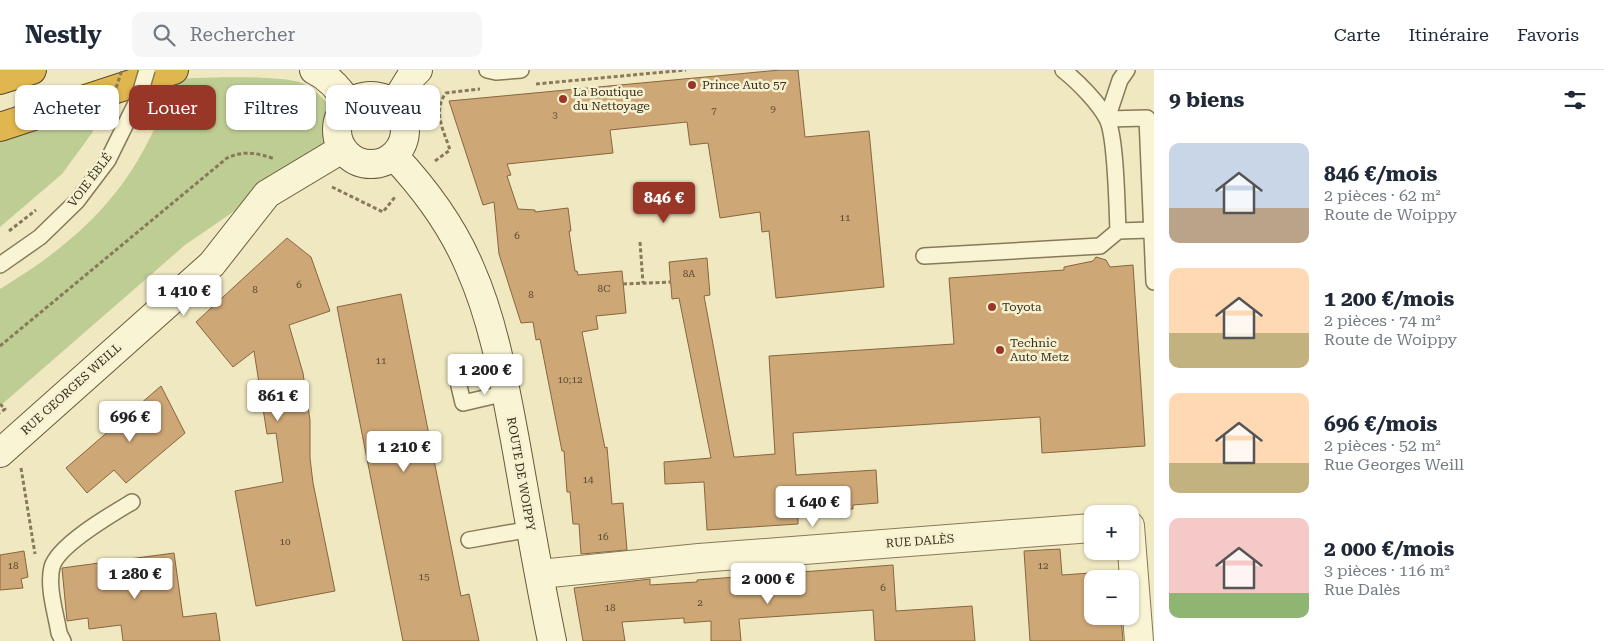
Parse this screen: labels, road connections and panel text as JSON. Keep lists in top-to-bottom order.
{
  "streets": {
    "main road": ["RUE GEORGES WEILL", "ROUTE DE WOIPPY", "RUE DALÈS"],
    "lane": ["VOIE ÉBLÉ"]
  },
  "crossings": [
    ["ROUTE DE WOIPPY", "RUE DALÈS"]
  ],
  "places": [
    "Prince Auto 57",
    "La Boutique du Nettoyage",
    "Toyota",
    "Technic Auto Metz"
  ],
  "house_numbers": [
    "9",
    "7",
    "3",
    "11",
    "6",
    "8A",
    "6",
    "8C",
    "8",
    "8",
    "11",
    "10;12",
    "14",
    "16",
    "10",
    "18",
    "12",
    "15",
    "6",
    "2",
    "18"
  ],
  "page": {
    "header": "Nestly",
    "search": "Rechercher",
    "nav": ["Carte", "Itinéraire", "Favoris"],
    "heading": "9 biens",
    "chip": [
      "Acheter",
      "Louer",
      "Filtres",
      "Nouveau"
    ],
    "list": [
      {
        "name": "846 €/mois",
        "note": "2 pièces · 62 m² · Route de Woippy"
      },
      {
        "name": "1 200 €/mois",
        "note": "2 pièces · 74 m² · Route de Woippy"
      },
      {
        "name": "696 €/mois",
        "note": "2 pièces · 52 m² · Rue Georges Weill"
      },
      {
        "name": "2 000 €/mois",
        "note": "3 pièces · 116 m² · Rue Dalès"
      }
    ],
    "price": [
      "846 €",
      "1 410 €",
      "1 200 €",
      "861 €",
      "696 €",
      "1 210 €",
      "1 640 €",
      "1 280 €",
      "2 000 €"
    ],
    "map_buttons": ["+", "−"]
  }
}
